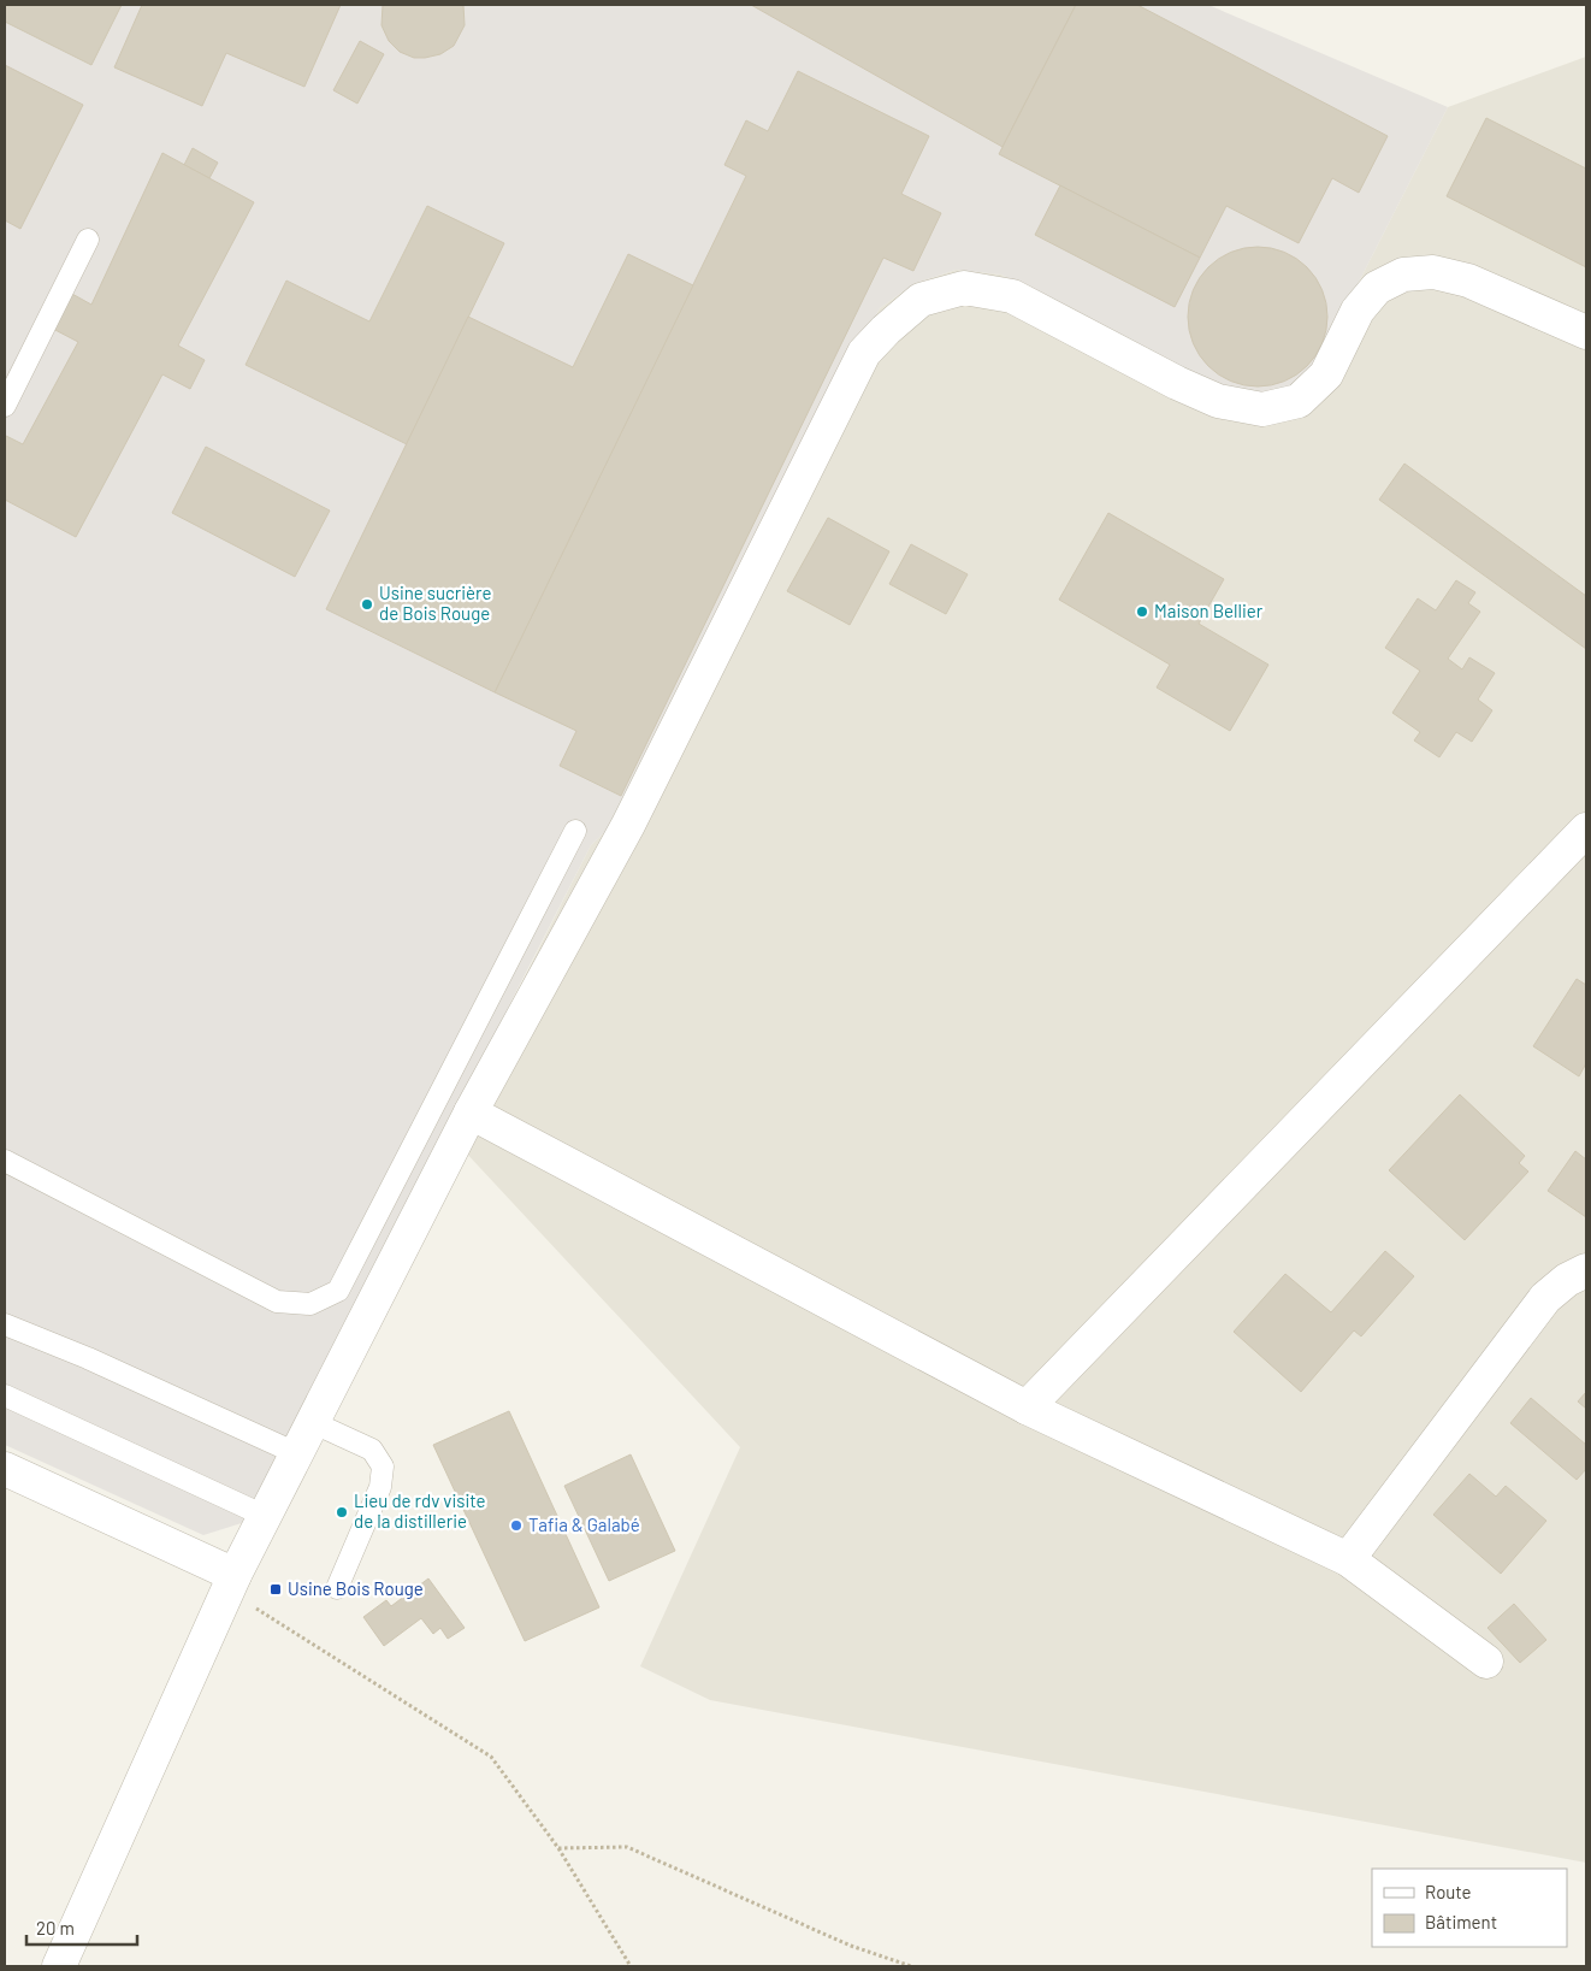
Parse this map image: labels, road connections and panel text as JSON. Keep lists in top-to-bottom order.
{
  "places": {
    "other": [
      "Usine sucrière de Bois Rouge",
      "Maison Bellier",
      "Lieu de rdv visite de la distillerie",
      "Tafia & Galabé"
    ],
    "transit": ["Usine Bois Rouge"]
  },
  "legend": ["Route", "Bâtiment"],
  "scale_bar": "20 m"
}
